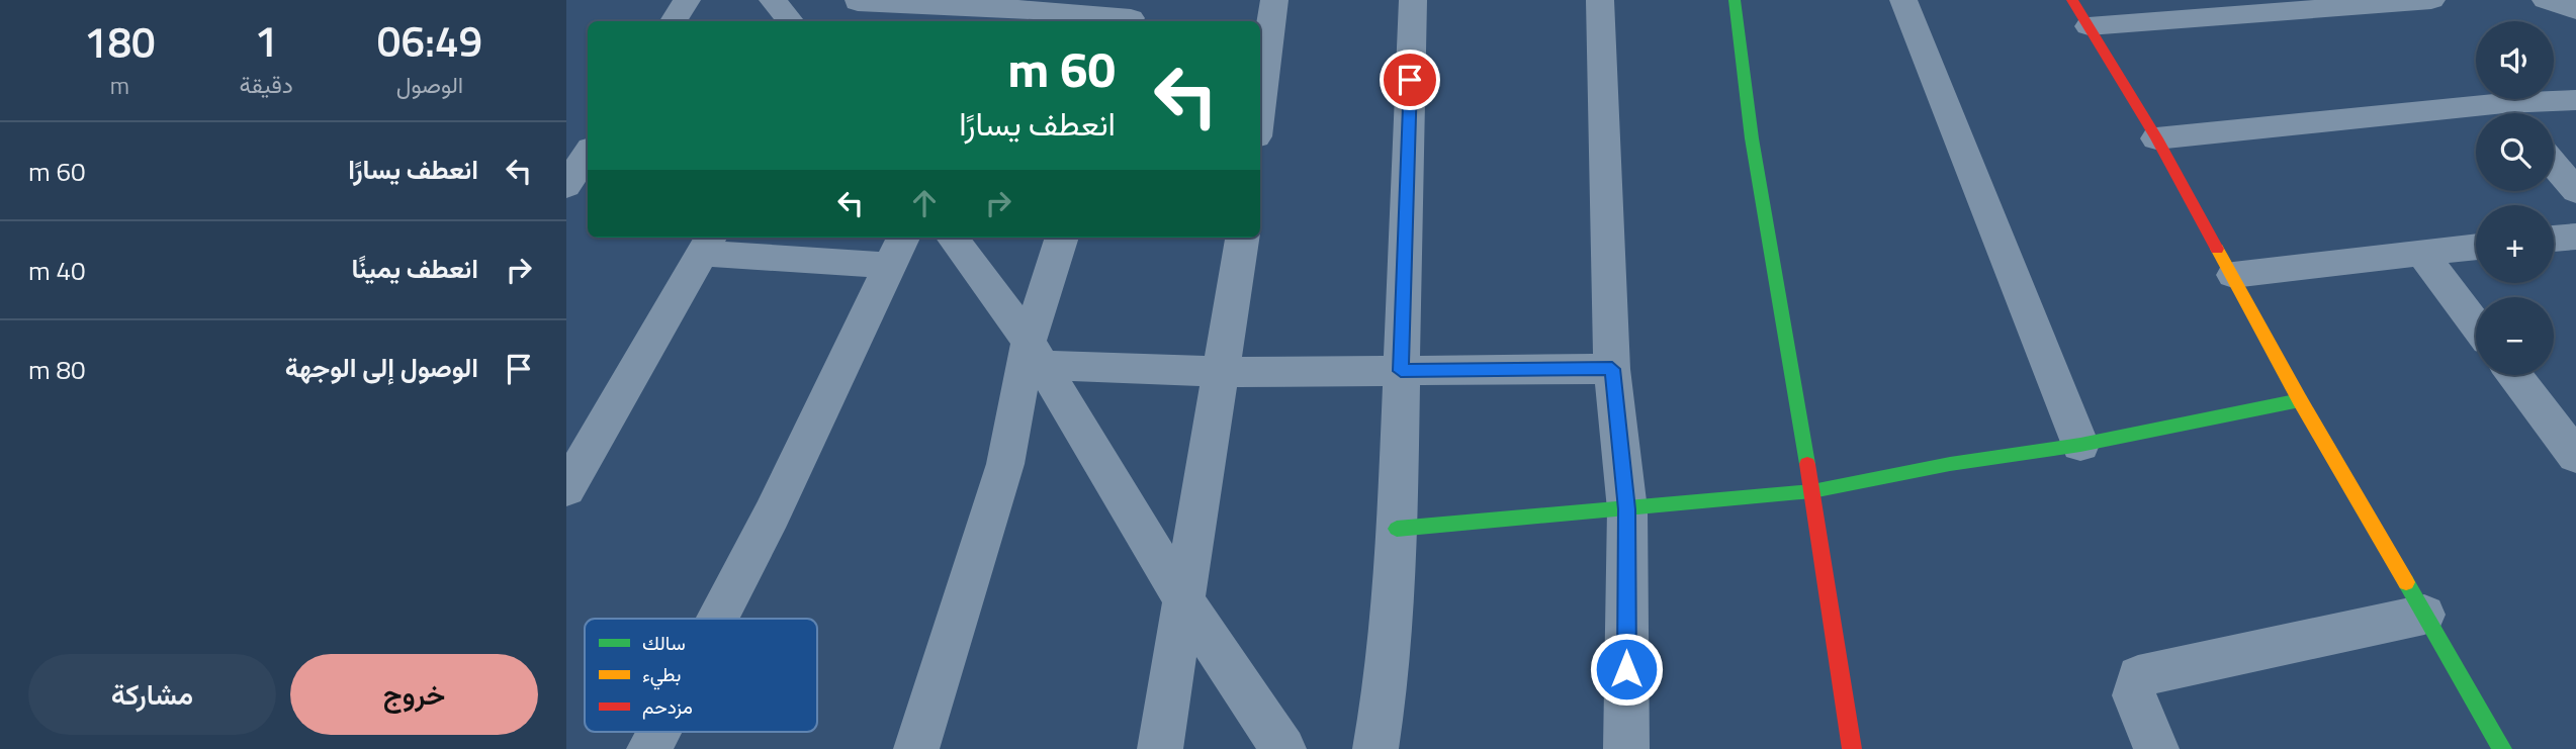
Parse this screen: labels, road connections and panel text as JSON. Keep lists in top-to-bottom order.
{
  "legend": ["سالك", "بطيء", "مزدحم"],
  "page": {
    "eta": [
      "06:49",
      "الوصول",
      "1",
      "دقيقة",
      "180",
      "m"
    ],
    "map_buttons": ["+", "−"],
    "turn": ["60 m", "انعطف يسارًا"],
    "list": [
      {
        "name": "انعطف يسارًا",
        "value": "60 m"
      },
      {
        "name": "انعطف يمينًا",
        "value": "40 m"
      },
      {
        "name": "الوصول إلى الوجهة",
        "value": "80 m"
      }
    ],
    "buttons": ["خروج", "مشاركة"]
  }
}
